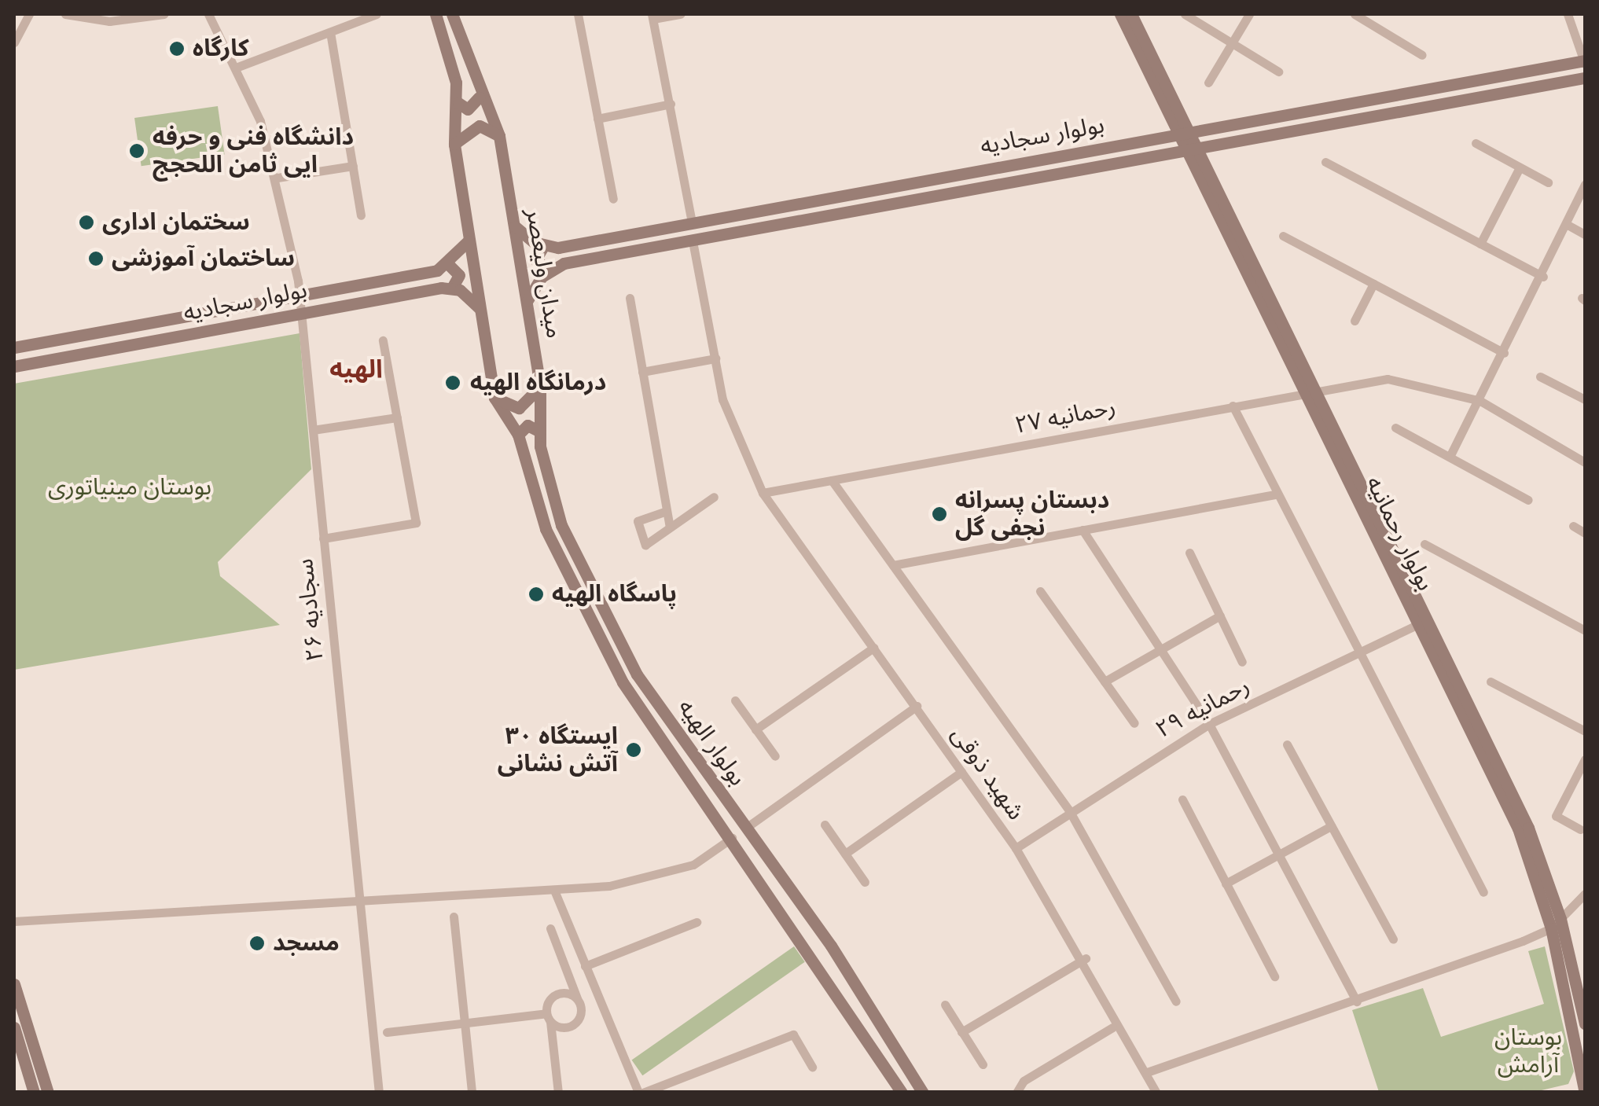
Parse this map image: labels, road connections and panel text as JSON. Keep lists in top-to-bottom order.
{
  "streets": {
    "main road": [
      "بولوار سجادیه",
      "میدان ولیعصر",
      "بولوار رحمانیه",
      "بولوار الهیه"
    ],
    "street": [
      "رحمانیه ۲۷",
      "سجادیه ۲۶",
      "رحمانیه ۲۹",
      "شهید ذوقی"
    ]
  },
  "crossings": [
    ["بولوار سجادیه", "بولوار رحمانیه"],
    ["بولوار سجادیه", "سجادیه ۲۶"],
    ["بولوار سجادیه", "شهید ذوقی"],
    ["میدان ولیعصر", "بولوار الهیه"],
    ["رحمانیه ۲۷", "بولوار رحمانیه"],
    ["رحمانیه ۲۷", "شهید ذوقی"],
    ["بولوار رحمانیه", "رحمانیه ۲۹"],
    ["رحمانیه ۲۹", "شهید ذوقی"]
  ],
  "districts": ["الهیه"],
  "parks": ["بوستان مینیاتوری", "بوستان آرامش"],
  "places": [
    "کارگاه",
    "دانشگاه فنی و حرفه ایی ثامن اللحجج",
    "سختمان اداری",
    "ساختمان آموزشی",
    "درمانگاه الهیه",
    "دبستان پسرانه نجفی گل",
    "پاسگاه الهیه",
    "ایستگاه ۳۰ آتش نشانی",
    "مسجد"
  ]
}
